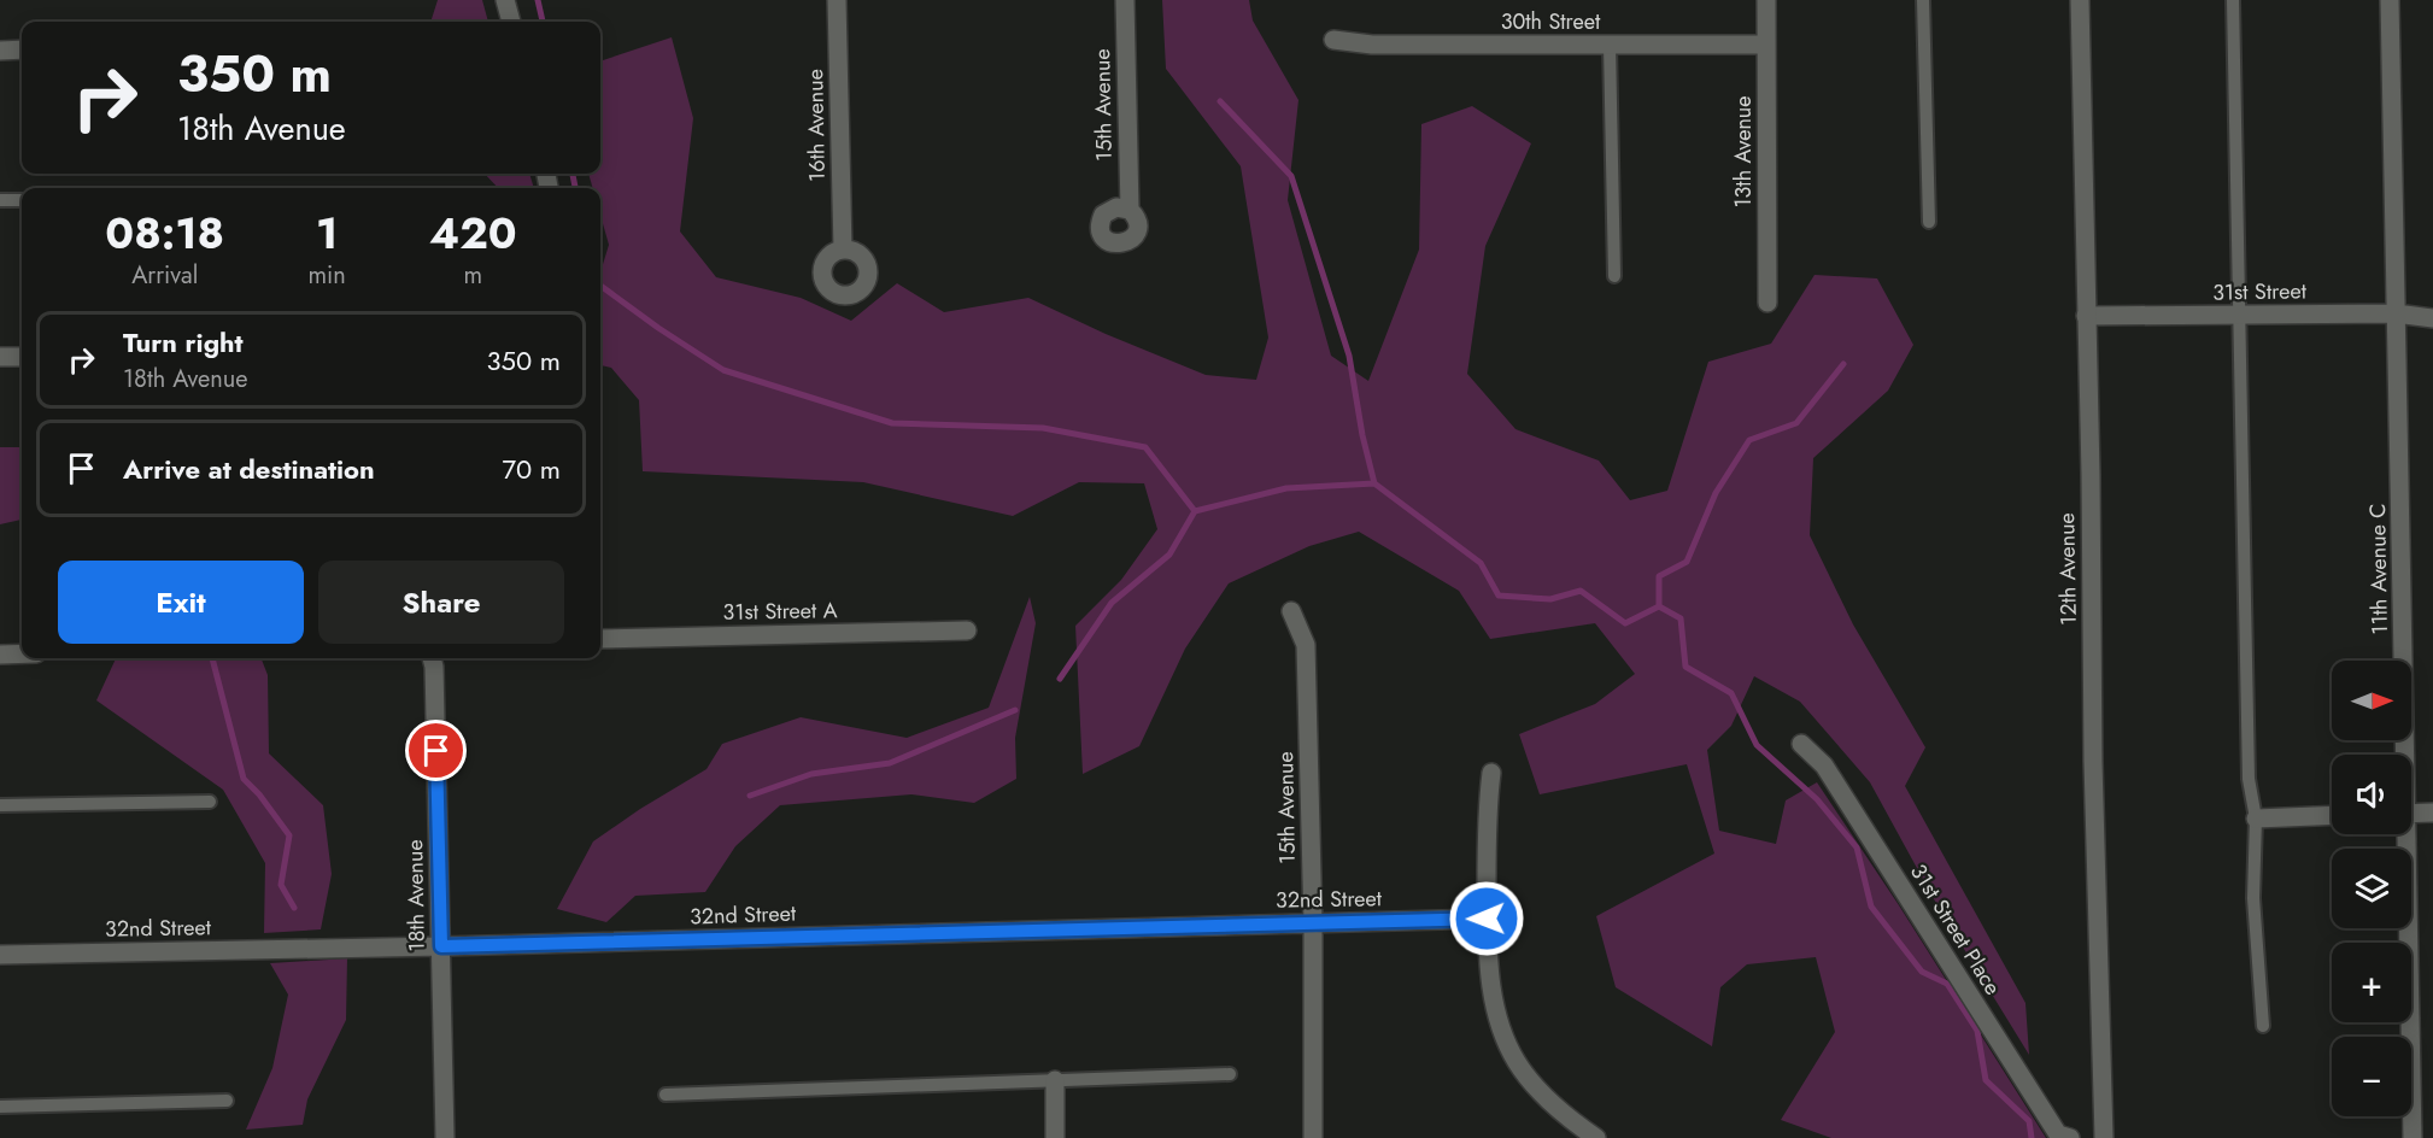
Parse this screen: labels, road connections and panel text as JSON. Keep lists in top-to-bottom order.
{
  "streets": {
    "street": [
      "30th Street",
      "15th Avenue",
      "16th Avenue",
      "13th Avenue",
      "31st Street",
      "12th Avenue",
      "11th Avenue C",
      "31st Street A",
      "18th Avenue",
      "32nd Street",
      "31st Street Place"
    ]
  },
  "crossings": [
    ["30th Street", "13th Avenue"],
    ["15th Avenue", "32nd Street"],
    ["31st Street", "12th Avenue"],
    ["31st Street", "11th Avenue C"],
    ["18th Avenue", "32nd Street"]
  ],
  "north": "right",
  "page": {
    "turn": ["350 m", "18th Avenue"],
    "eta": [
      "08:18",
      "Arrival",
      "1",
      "min",
      "420",
      "m"
    ],
    "list": [
      {
        "name": "Turn right",
        "note": "18th Avenue",
        "value": "350 m"
      },
      {
        "name": "Arrive at destination",
        "value": "70 m"
      }
    ],
    "buttons": ["Exit", "Share"],
    "map_buttons": ["+", "−"]
  }
}
